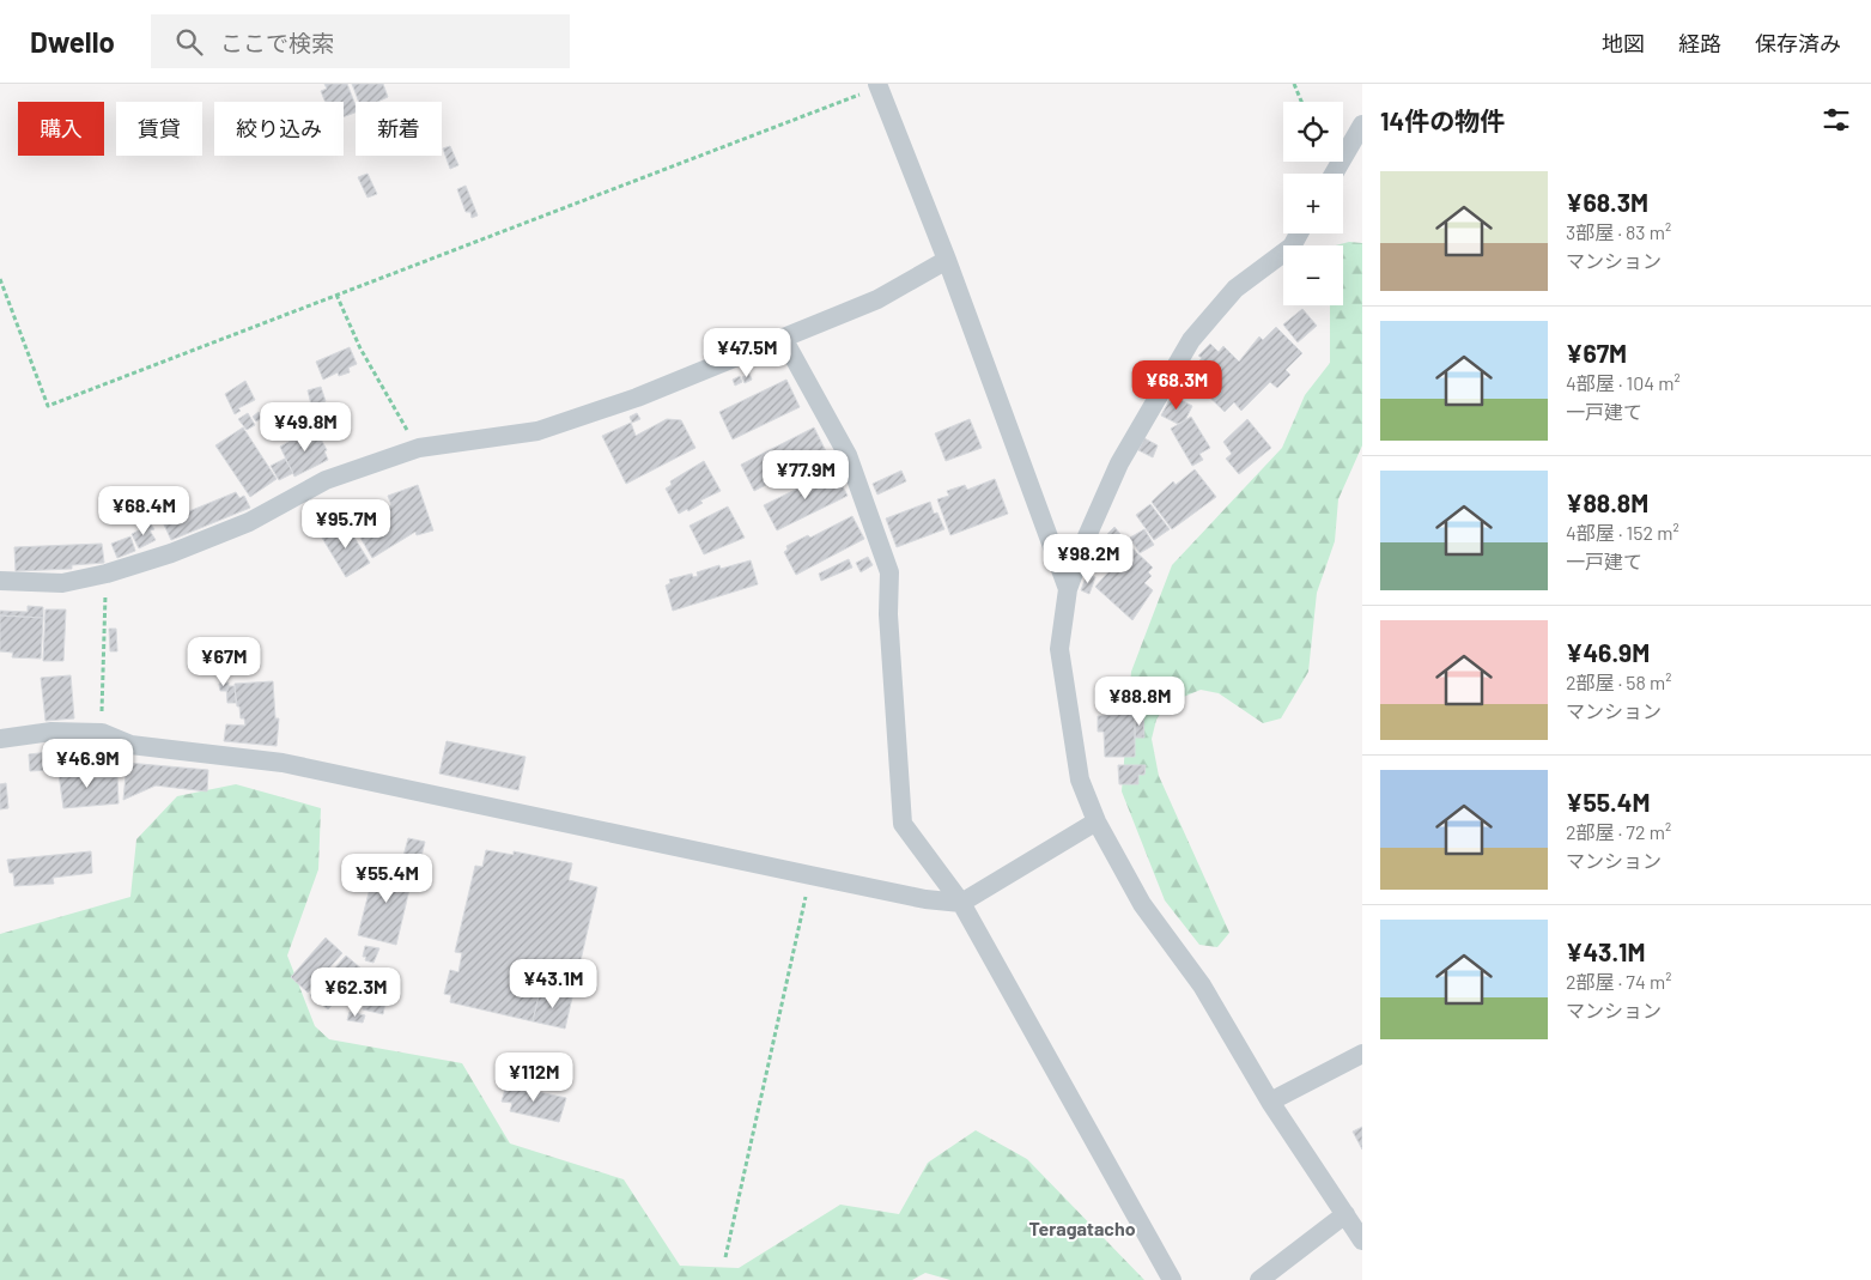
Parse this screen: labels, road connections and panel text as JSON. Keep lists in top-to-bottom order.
{
  "districts": ["Teragatacho"],
  "page": {
    "header": "Dwello",
    "search": "ここで検索",
    "nav": ["地図", "経路", "保存済み"],
    "heading": "14件の物件",
    "map_buttons": ["+", "−"],
    "chip": [
      "購入",
      "賃貸",
      "絞り込み",
      "新着"
    ],
    "list": [
      {
        "name": "¥68.3M",
        "note": "3部屋 · 83 m² · マンション"
      },
      {
        "name": "¥67M",
        "note": "4部屋 · 104 m² · 一戸建て"
      },
      {
        "name": "¥88.8M",
        "note": "4部屋 · 152 m² · 一戸建て"
      },
      {
        "name": "¥46.9M",
        "note": "2部屋 · 58 m² · マンション"
      },
      {
        "name": "¥55.4M",
        "note": "2部屋 · 72 m² · マンション"
      },
      {
        "name": "¥43.1M",
        "note": "2部屋 · 74 m² · マンション"
      }
    ],
    "price": [
      "¥47.5M",
      "¥68.3M",
      "¥49.8M",
      "¥77.9M",
      "¥68.4M",
      "¥95.7M",
      "¥98.2M",
      "¥67M",
      "¥88.8M",
      "¥46.9M",
      "¥55.4M",
      "¥43.1M",
      "¥62.3M",
      "¥112M"
    ]
  }
}
